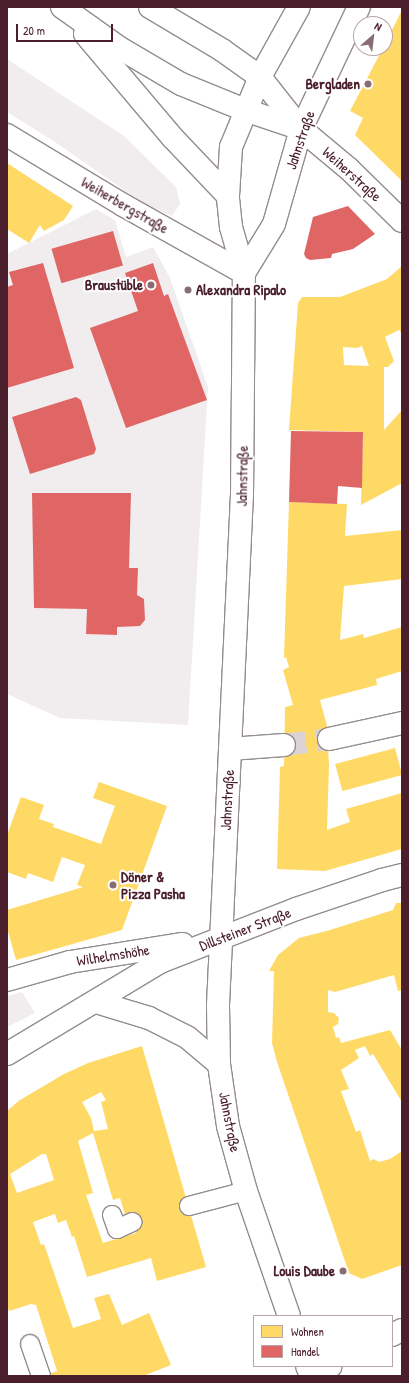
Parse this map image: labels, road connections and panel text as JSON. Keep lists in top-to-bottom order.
{
  "streets": {
    "street": [
      "Jahnstraße",
      "Weiherstraße",
      "Weiherbergstraße",
      "Dillsteiner Straße",
      "Wilhelmshöhe"
    ]
  },
  "crossings": [
    ["Jahnstraße", "Weiherstraße"],
    ["Jahnstraße", "Weiherbergstraße"],
    ["Jahnstraße", "Dillsteiner Straße"],
    ["Jahnstraße", "Wilhelmshöhe"],
    ["Dillsteiner Straße", "Wilhelmshöhe"]
  ],
  "places": [
    "Bergladen",
    "Braustüble",
    "Alexandra Ripalo",
    "Döner & Pizza Pasha",
    "Louis Daube"
  ],
  "legend": ["Wohnen", "Handel"],
  "scale_bar": "20 m",
  "north": "top right"
}
